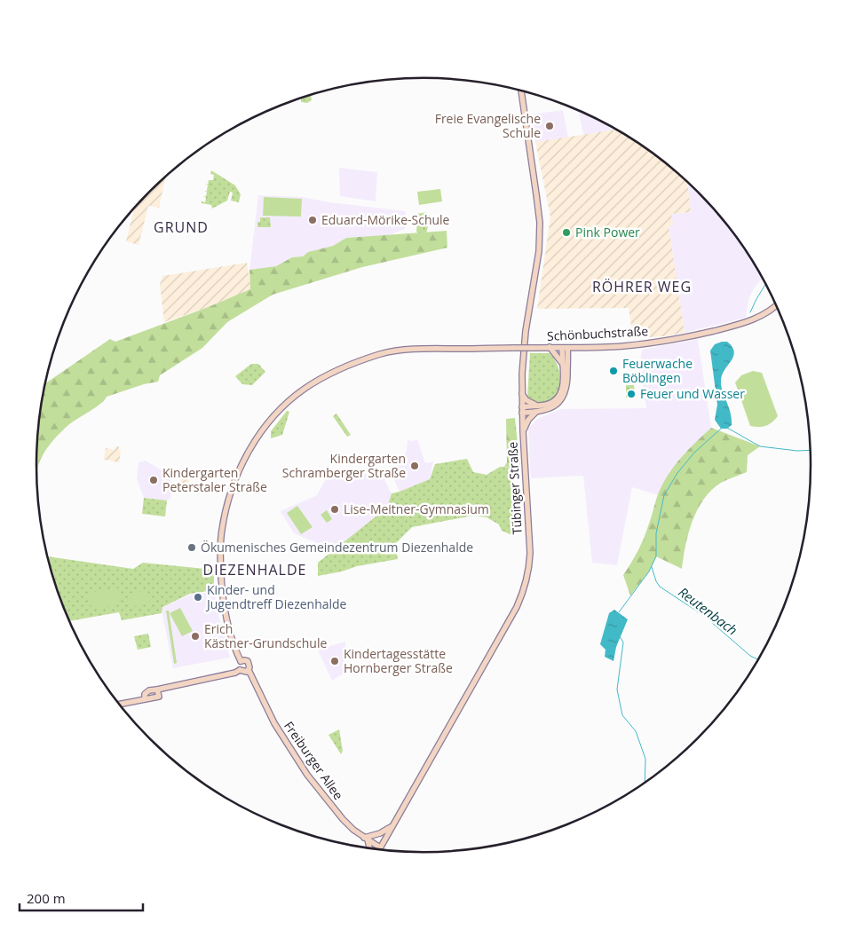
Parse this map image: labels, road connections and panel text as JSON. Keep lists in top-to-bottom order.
{
  "streets": {
    "street": ["Schönbuchstraße", "Tübinger Straße", "Freiburger Allee"]
  },
  "crossings": [
    ["Schönbuchstraße", "Freiburger Allee"],
    ["Tübinger Straße", "Freiburger Allee"]
  ],
  "districts": ["GRUND", "RÖHRER WEG", "DIEZENHALDE"],
  "water": ["Reutenbach"],
  "places": [
    "Freie Evangelische Schule",
    "Eduard-Mörike-Schule",
    "Pink Power",
    "Feuerwache Böblingen",
    "Feuer und Wasser",
    "Kindergarten Schramberger Straße",
    "Kindergarten Peterstaler Straße",
    "Lise-Meitner-Gymnasium",
    "Ökumenisches Gemeindezentrum Diezenhalde",
    "Kinder- und Jugendtreff Diezenhalde",
    "Erich Kästner-Grundschule",
    "Kindertagesstätte Hornberger Straße"
  ],
  "scale_bar": "200 m"
}
